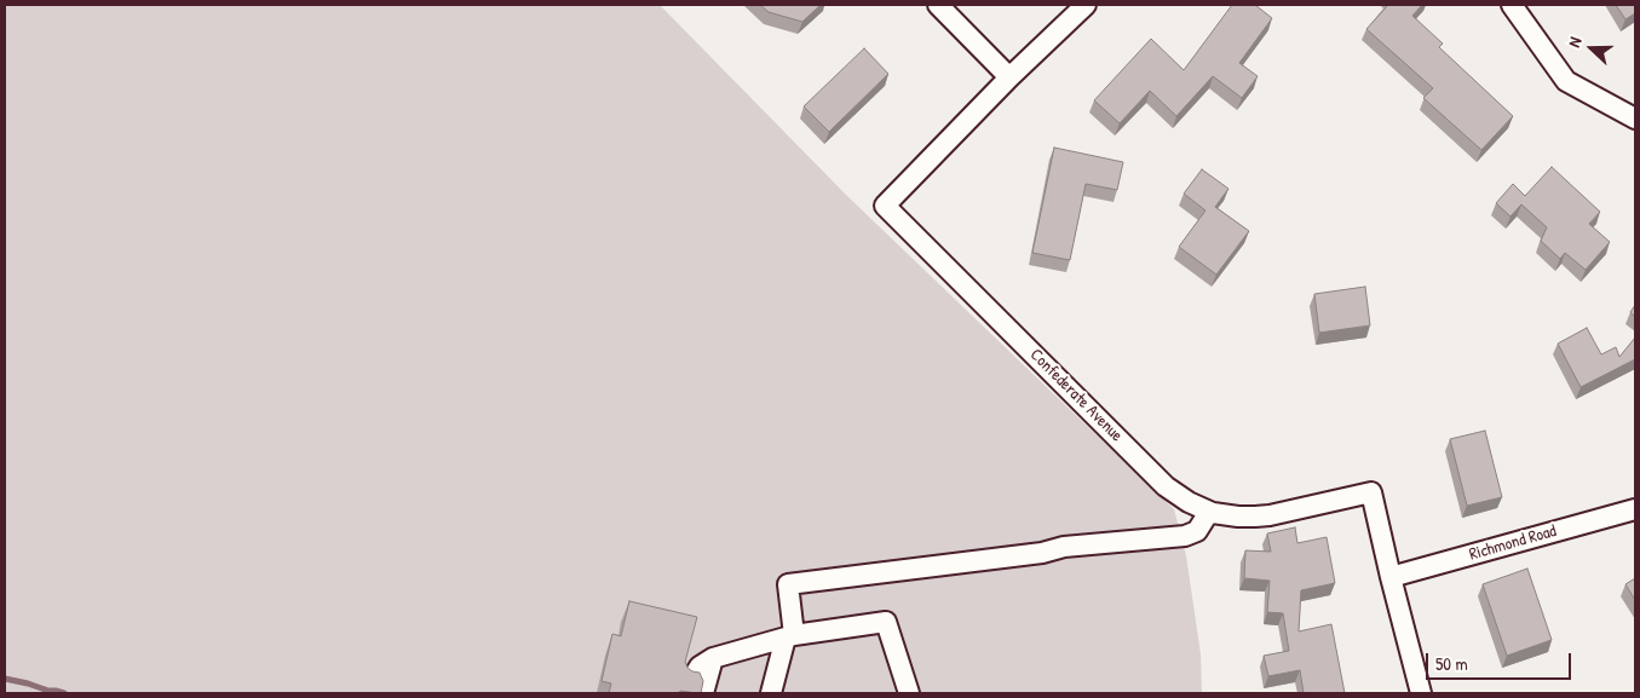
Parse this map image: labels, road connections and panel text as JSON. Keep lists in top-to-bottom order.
{
  "streets": {
    "street": ["Confederate Avenue", "Richmond Road"]
  },
  "crossings": [
    ["Confederate Avenue", "Richmond Road"]
  ],
  "scale_bar": "50 m",
  "north": "left"
}
